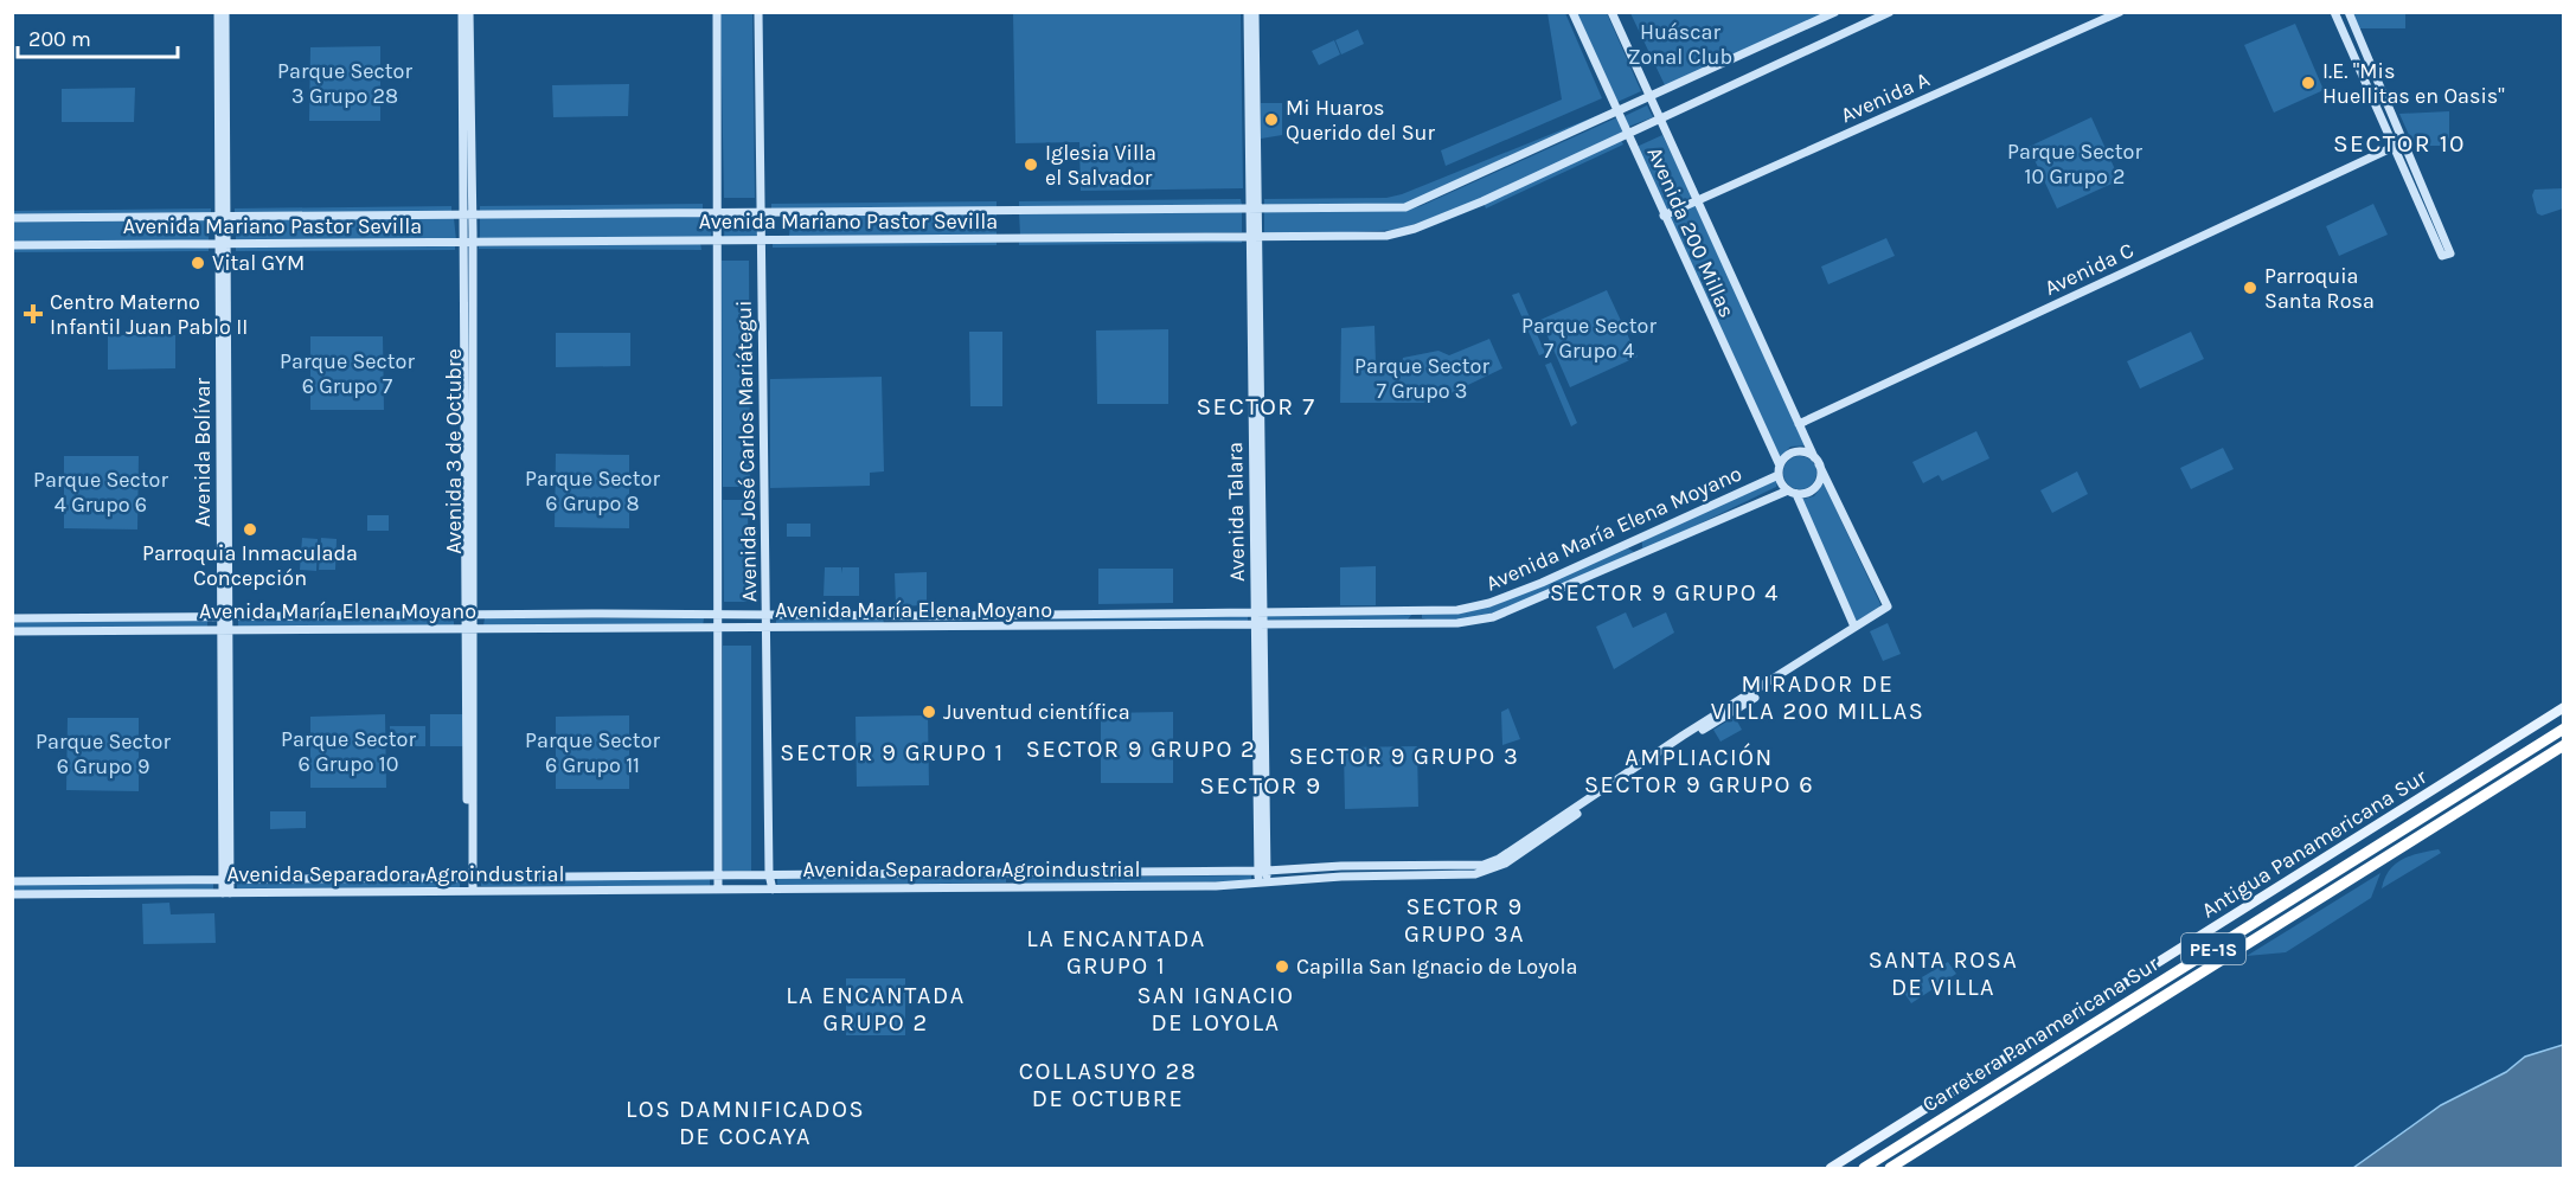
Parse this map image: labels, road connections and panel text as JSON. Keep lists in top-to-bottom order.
{
  "streets": {
    "highway": ["PE-1S", "Carretera Panamericana Sur"],
    "main road": ["Antigua Panamericana Sur"],
    "street": [
      "Avenida A",
      "Avenida Mariano Pastor Sevilla",
      "Avenida 200 Millas",
      "Avenida C",
      "Avenida 3 de Octubre",
      "Avenida José Carlos Mariátegui",
      "Avenida Bolívar",
      "Avenida Talara",
      "Avenida María Elena Moyano",
      "Avenida Separadora Agroindustrial"
    ]
  },
  "crossings": [
    ["Avenida A", "Avenida 200 Millas"],
    ["Avenida Mariano Pastor Sevilla", "Avenida 200 Millas"],
    ["Avenida Mariano Pastor Sevilla", "Avenida 3 de Octubre"],
    ["Avenida Mariano Pastor Sevilla", "Avenida José Carlos Mariátegui"],
    ["Avenida Mariano Pastor Sevilla", "Avenida Bolívar"],
    ["Avenida Mariano Pastor Sevilla", "Avenida Talara"],
    ["Avenida 200 Millas", "Avenida C"],
    ["Avenida 200 Millas", "Avenida María Elena Moyano"],
    ["Avenida 200 Millas", "Avenida Separadora Agroindustrial"],
    ["Avenida 3 de Octubre", "Avenida María Elena Moyano"],
    ["Avenida 3 de Octubre", "Avenida Separadora Agroindustrial"],
    ["Avenida José Carlos Mariátegui", "Avenida María Elena Moyano"],
    ["Avenida José Carlos Mariátegui", "Avenida Separadora Agroindustrial"],
    ["Avenida Bolívar", "Avenida María Elena Moyano"],
    ["Avenida Bolívar", "Avenida Separadora Agroindustrial"],
    ["Avenida Talara", "Avenida María Elena Moyano"],
    ["Avenida Talara", "Avenida Separadora Agroindustrial"]
  ],
  "districts": [
    "SECTOR 10",
    "SECTOR 7",
    "SECTOR 9 GRUPO 4",
    "MIRADOR DE VILLA 200 MILLAS",
    "SECTOR 9 GRUPO 2",
    "SECTOR 9 GRUPO 1",
    "SECTOR 9 GRUPO 3",
    "AMPLIACIÓN SECTOR 9 GRUPO 6",
    "SECTOR 9",
    "SECTOR 9 GRUPO 3A",
    "LA ENCANTADA GRUPO 1",
    "SANTA ROSA DE VILLA",
    "LA ENCANTADA GRUPO 2",
    "SAN IGNACIO DE LOYOLA",
    "COLLASUYO 28 DE OCTUBRE",
    "LOS DAMNIFICADOS DE COCAYA"
  ],
  "parks": [
    "Huáscar Zonal Club",
    "Parque Sector 3 Grupo 28",
    "Parque Sector 10 Grupo 2",
    "Parque Sector 7 Grupo 4",
    "Parque Sector 6 Grupo 7",
    "Parque Sector 7 Grupo 3",
    "Parque Sector 6 Grupo 8",
    "Parque Sector 4 Grupo 6",
    "Parque Sector 6 Grupo 10",
    "Parque Sector 6 Grupo 11",
    "Parque Sector 6 Grupo 9"
  ],
  "places": {
    "other": [
      "I.E. \"Mis Huellitas en Oasis\"",
      "Mi Huaros Querido del Sur",
      "Iglesia Villa el Salvador",
      "Vital GYM",
      "Parroquia Santa Rosa",
      "Parroquia Inmaculada Concepción",
      "Juventud científica",
      "Capilla San Ignacio de Loyola"
    ],
    "health": ["Centro Materno Infantil Juan Pablo II"]
  },
  "scale_bar": "200 m"
}
